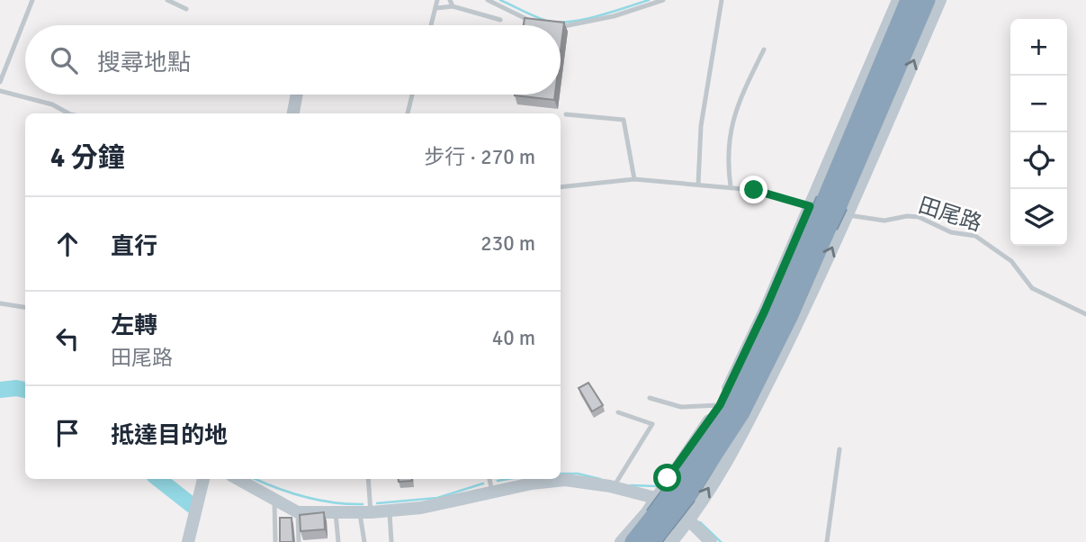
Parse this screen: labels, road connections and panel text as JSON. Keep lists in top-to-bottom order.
{
  "streets": {
    "lane": ["田尾路"]
  },
  "page": {
    "map_buttons": ["+", "−"],
    "search": "搜尋地點",
    "heading": ["4 分鐘", "步行 · 270 m"],
    "list": [
      ["直行", "230 m"],
      ["左轉", "田尾路", "40 m"],
      "抵達目的地"
    ]
  }
}
